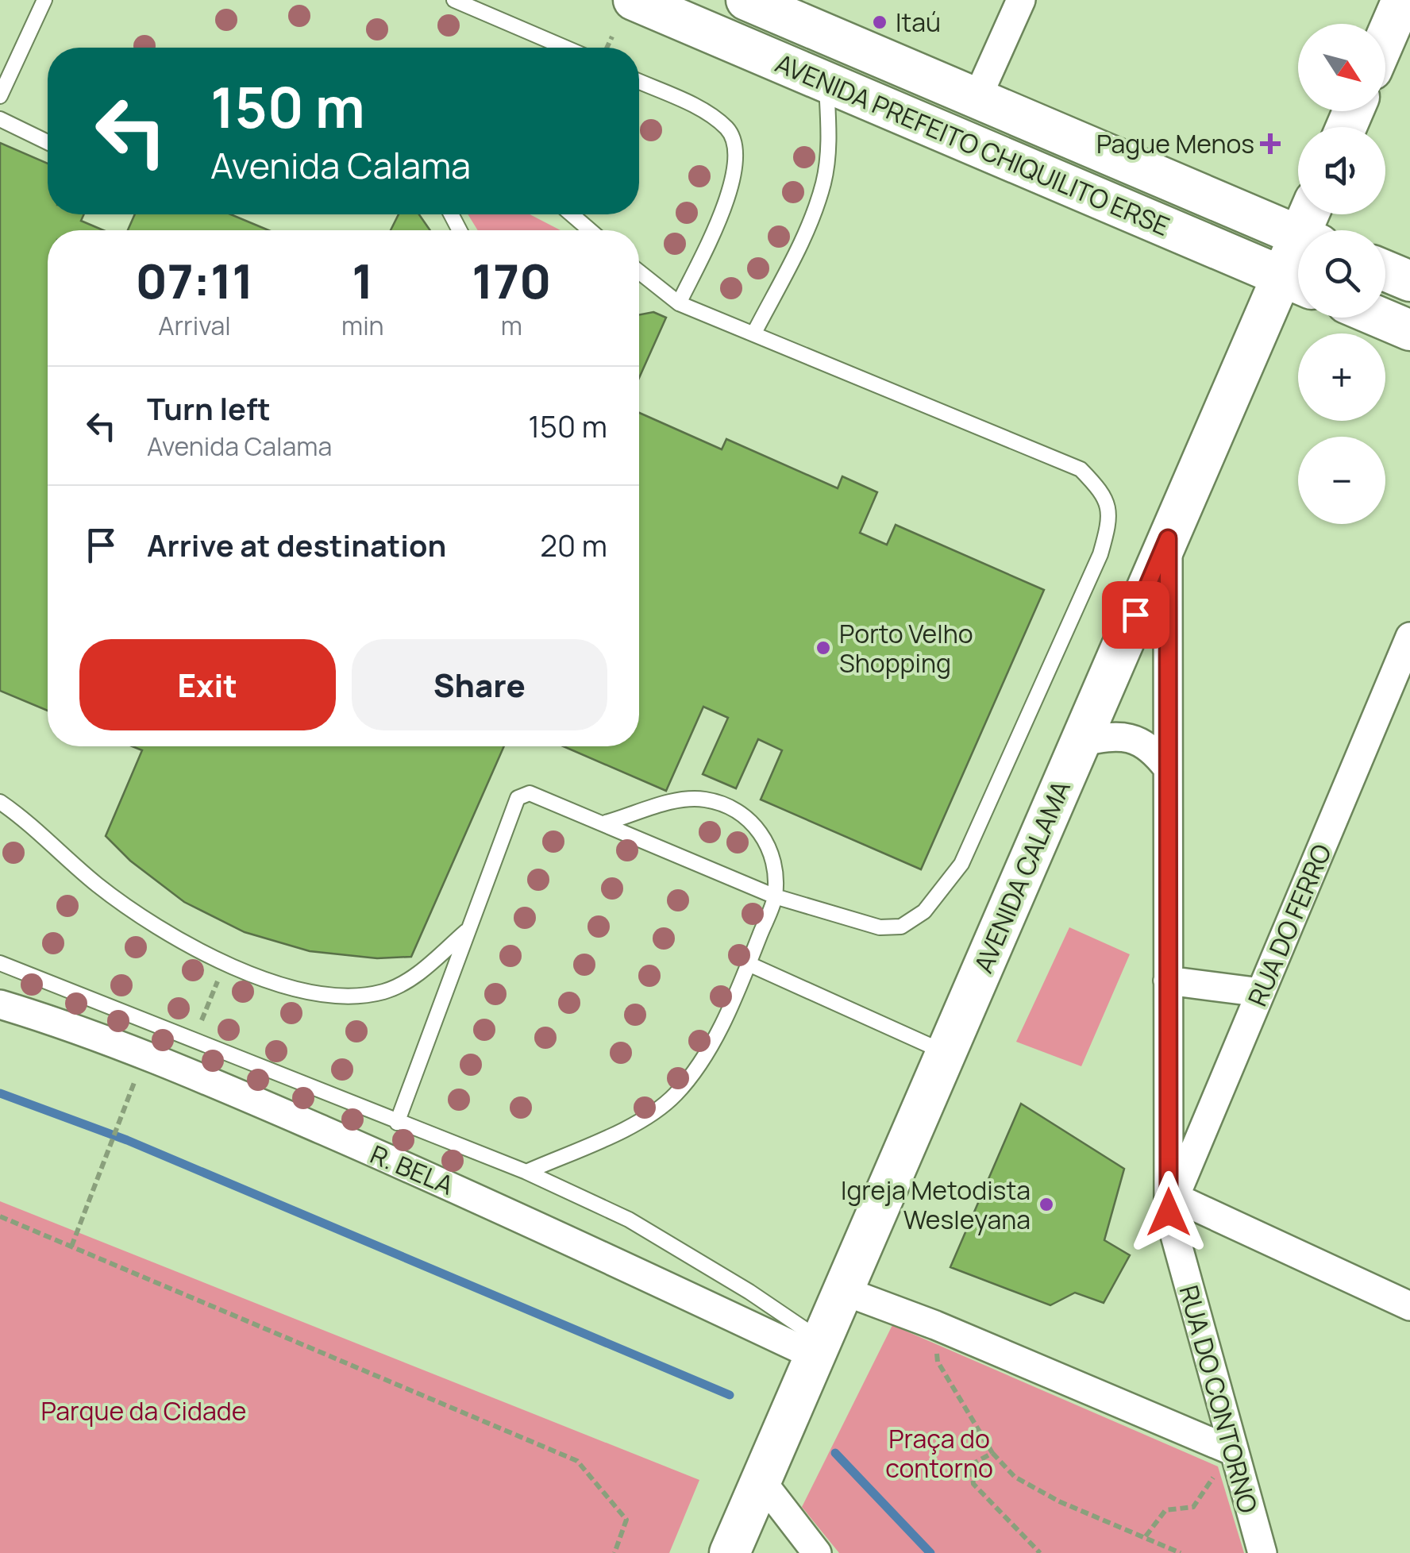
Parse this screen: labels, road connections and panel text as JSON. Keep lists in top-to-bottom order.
{
  "streets": {
    "main road": ["AVENIDA PREFEITO CHIQUILITO ERSE", "AVENIDA CALAMA"],
    "street": ["RUA DO FERRO", "R. BELA", "RUA DO CONTORNO"]
  },
  "crossings": [
    ["AVENIDA PREFEITO CHIQUILITO ERSE", "AVENIDA CALAMA"],
    ["AVENIDA CALAMA", "R. BELA"],
    ["AVENIDA CALAMA", "RUA DO CONTORNO"],
    ["RUA DO FERRO", "RUA DO CONTORNO"]
  ],
  "parks": ["Parque da Cidade", "Praça do contorno"],
  "places": {
    "other": ["Itaú", "Porto Velho Shopping", "Igreja Metodista Wesleyana"],
    "health": ["Pague Menos"]
  },
  "north": "bottom right",
  "page": {
    "map_buttons": ["+", "−"],
    "turn": ["150 m", "Avenida Calama"],
    "eta": [
      "07:11",
      "Arrival",
      "1",
      "min",
      "170",
      "m"
    ],
    "list": [
      {
        "name": "Turn left",
        "note": "Avenida Calama",
        "value": "150 m"
      },
      {
        "name": "Arrive at destination",
        "value": "20 m"
      }
    ],
    "buttons": ["Exit", "Share"]
  }
}
